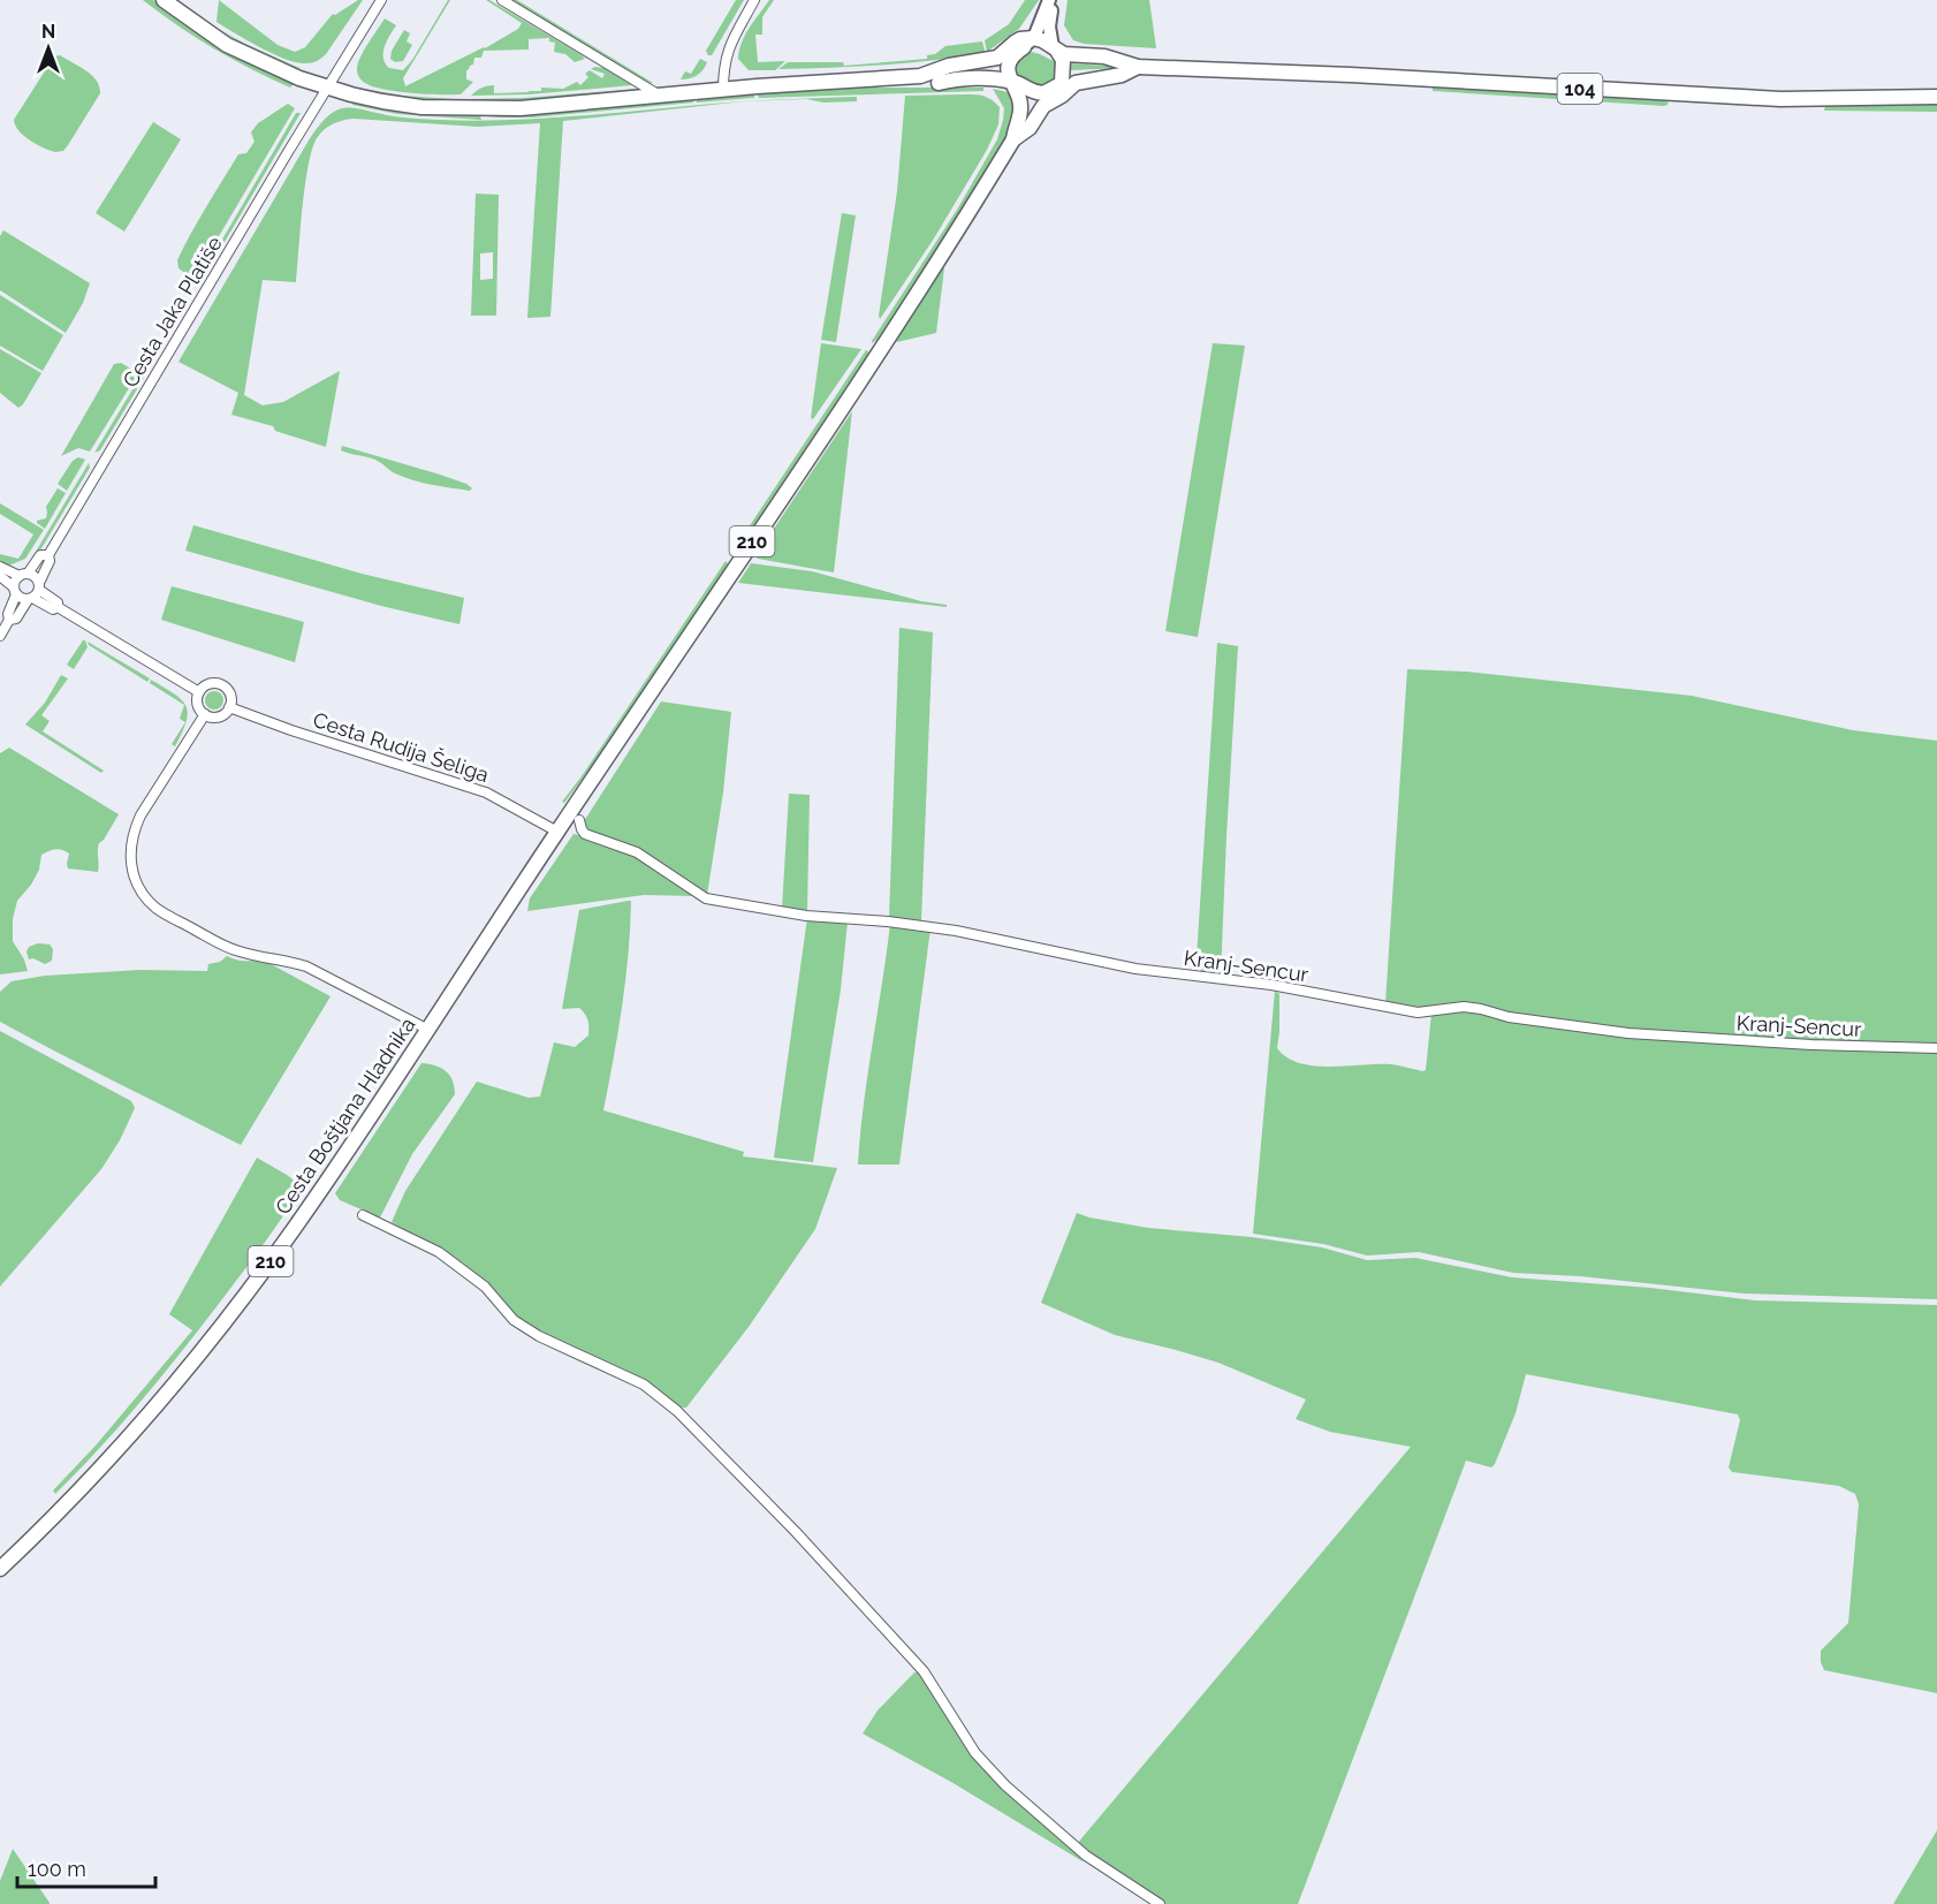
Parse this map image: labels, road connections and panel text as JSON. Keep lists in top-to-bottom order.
{
  "streets": {
    "main road": ["104", "210", "Cesta Boštjana Hladnika"],
    "street": ["Cesta Jaka Platiše", "Cesta Rudija Šeliga", "Kranj-Sencur"]
  },
  "crossings": [
    ["104", "210"],
    ["210", "Cesta Boštjana Hladnika"],
    ["Cesta Rudija Šeliga", "Cesta Boštjana Hladnika"]
  ],
  "scale_bar": "100 m",
  "north": "top"
}
